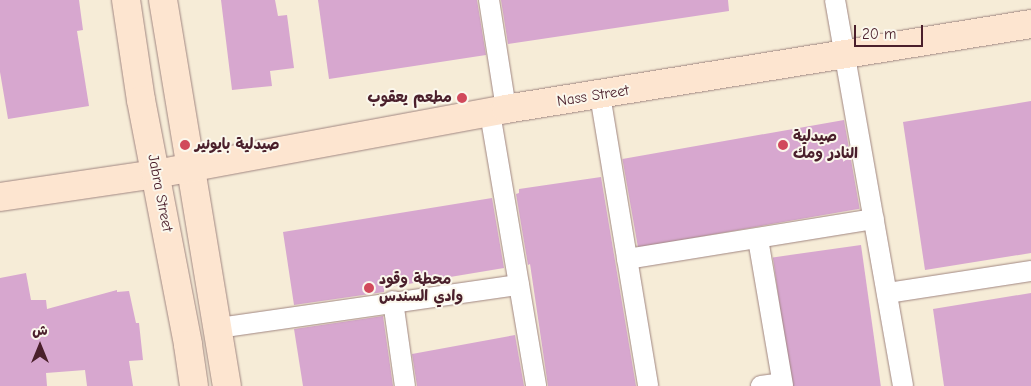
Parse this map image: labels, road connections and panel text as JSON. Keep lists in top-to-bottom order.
{
  "streets": {
    "street": ["Nass Street", "Jabra Street"]
  },
  "crossings": [
    ["Nass Street", "Jabra Street"]
  ],
  "places": [
    "مطعم يعقوب",
    "صيدلية بايونير",
    "صيدلية النادر ومك",
    "محطة وقود وادي السندس"
  ],
  "scale_bar": "20 m",
  "north": "top"
}
